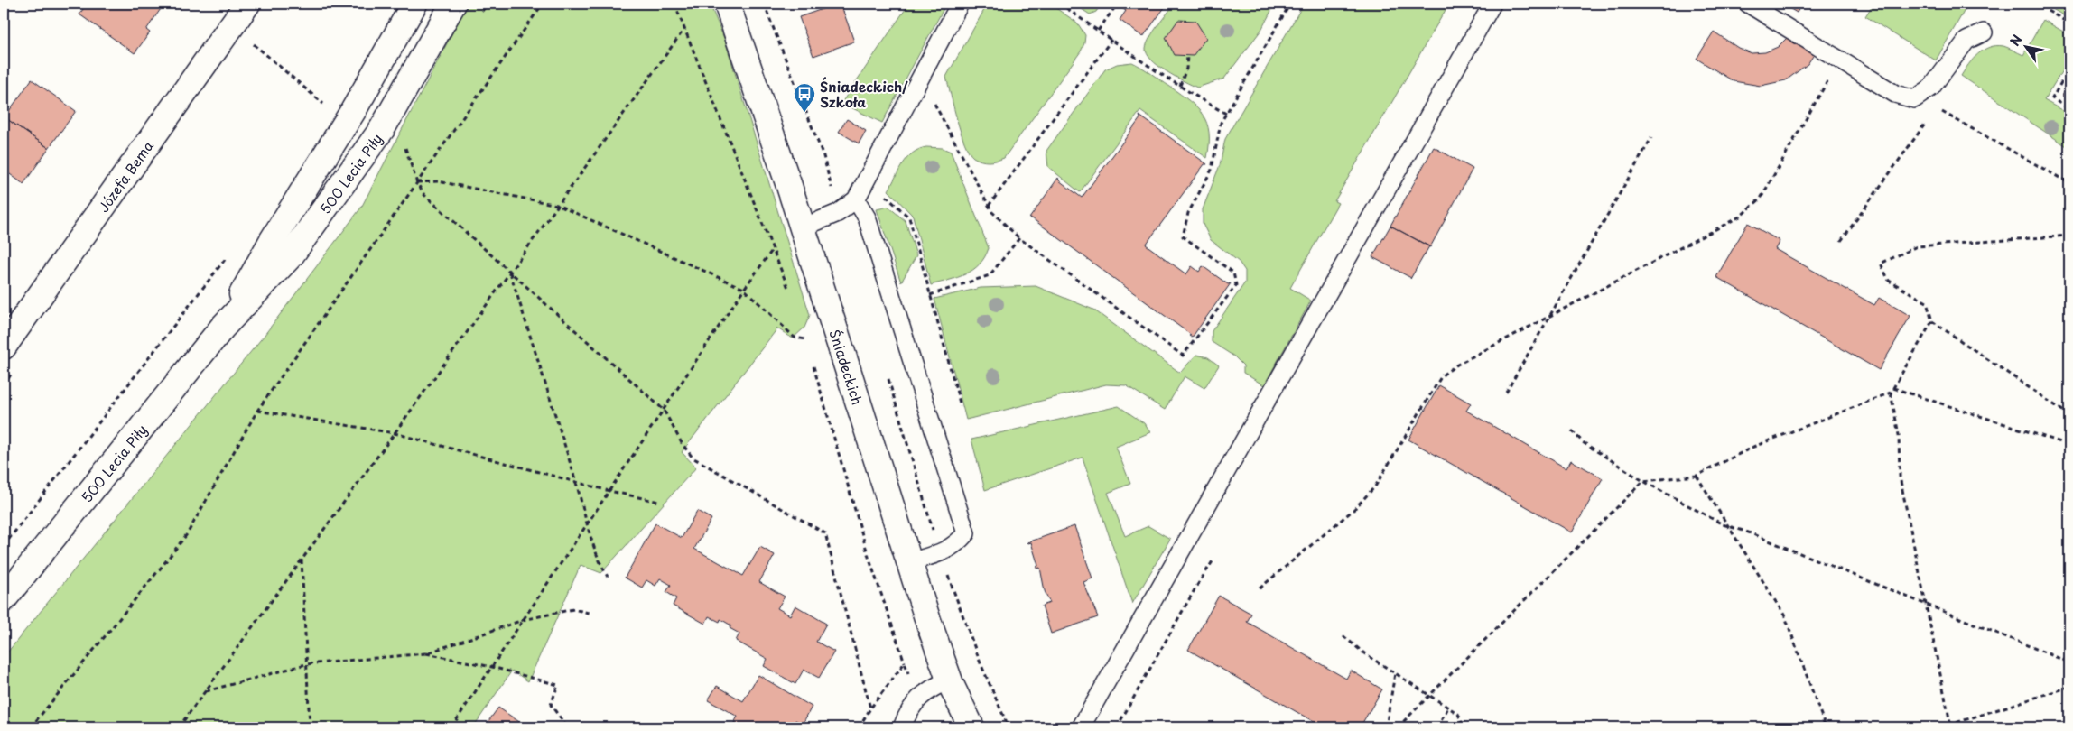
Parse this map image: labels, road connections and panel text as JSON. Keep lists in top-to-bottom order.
{
  "streets": {
    "street": ["500 Lecia Piły", "Józefa Bema", "Śniadeckich"]
  },
  "places": {
    "bus stop": ["Śniadeckich/ Szkoła"]
  },
  "north": "top left"
}
